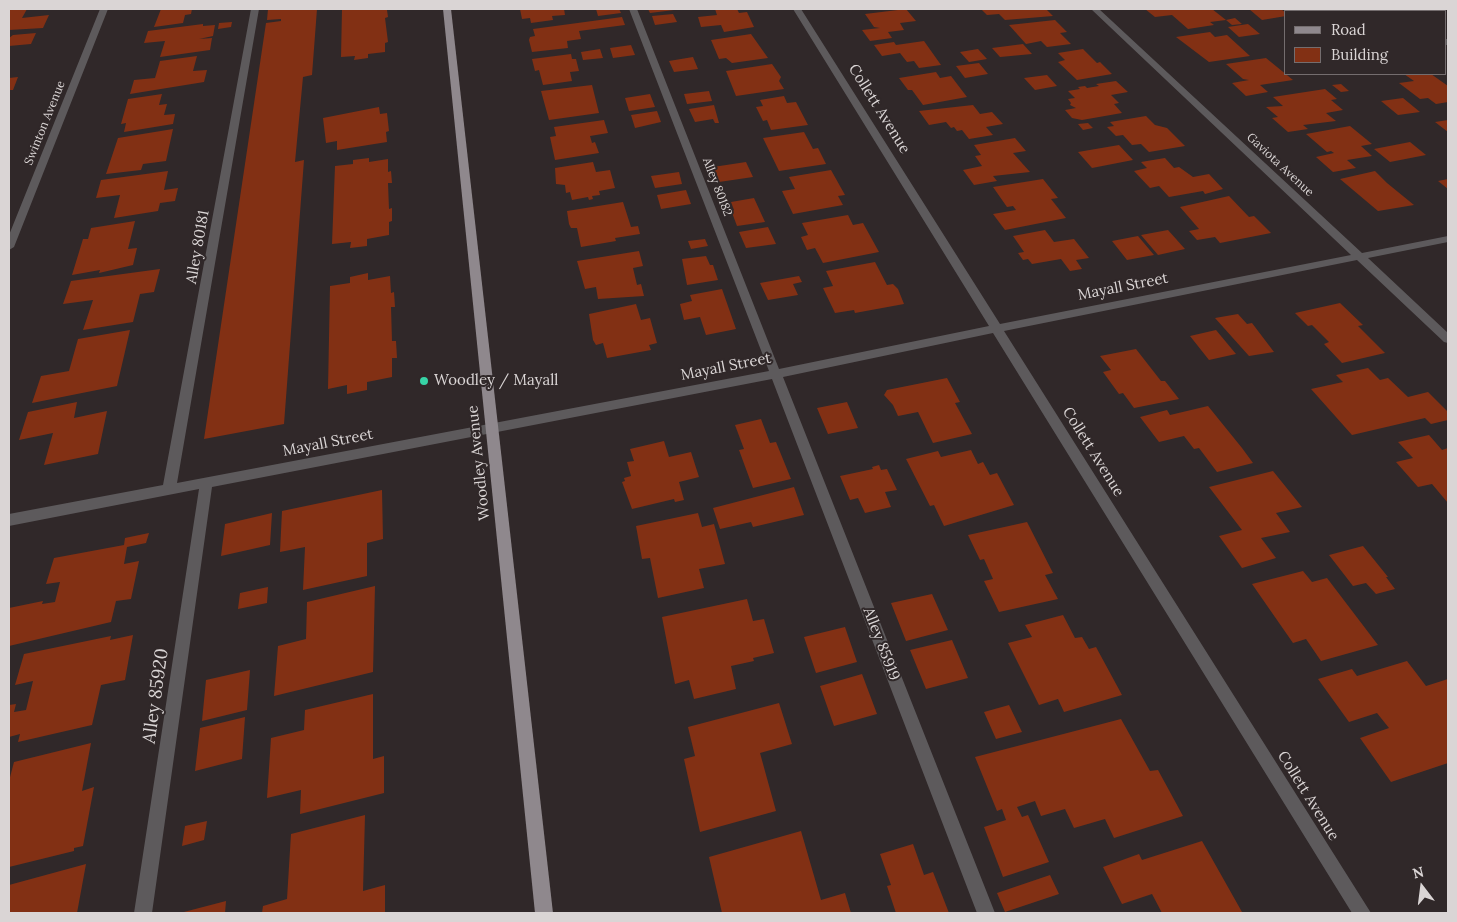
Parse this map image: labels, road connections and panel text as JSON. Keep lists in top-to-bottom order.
{
  "streets": {
    "main road": ["Woodley Avenue"],
    "street": [
      "Collett Avenue",
      "Swinton Avenue",
      "Gaviota Avenue",
      "Alley 80182",
      "Alley 80181",
      "Mayall Street",
      "Alley 85919",
      "Alley 85920"
    ]
  },
  "crossings": [
    ["Collett Avenue", "Mayall Street"],
    ["Gaviota Avenue", "Mayall Street"],
    ["Alley 80182", "Mayall Street"],
    ["Alley 80182", "Alley 85919"],
    ["Alley 80181", "Mayall Street"],
    ["Mayall Street", "Woodley Avenue"],
    ["Mayall Street", "Alley 85919"],
    ["Mayall Street", "Alley 85920"]
  ],
  "places": ["Woodley / Mayall"],
  "legend": ["Road", "Building"],
  "north": "top"
}
